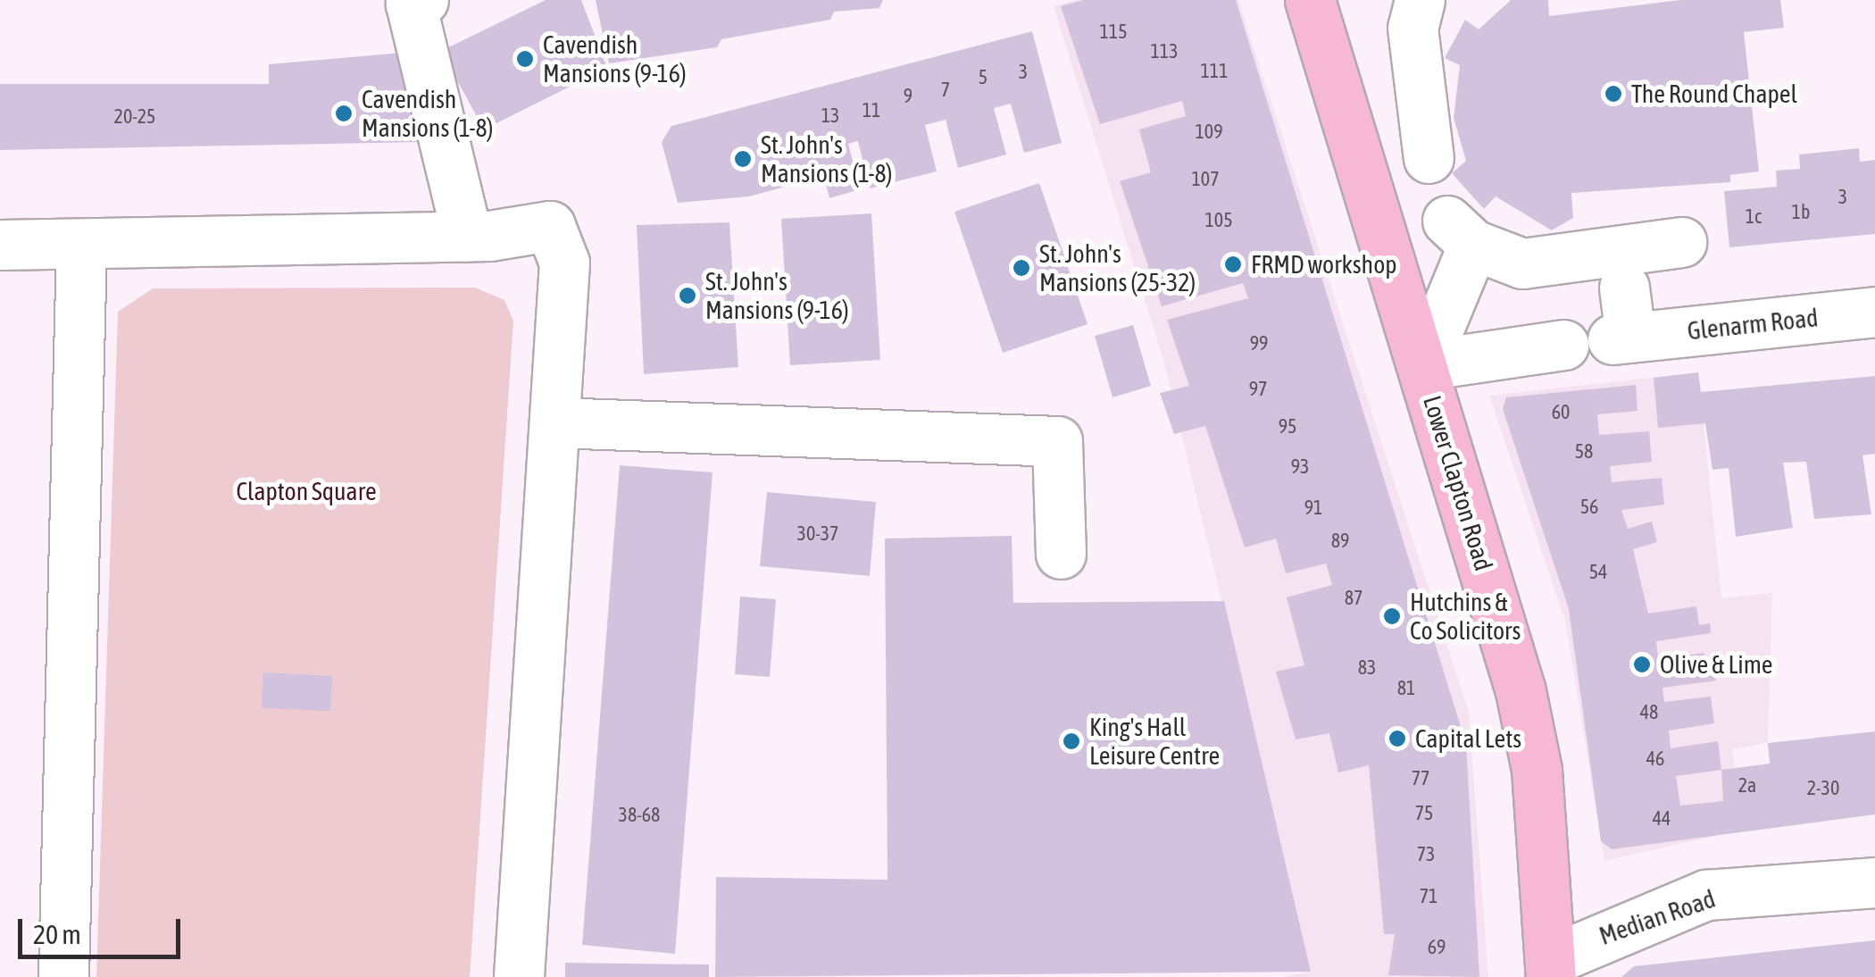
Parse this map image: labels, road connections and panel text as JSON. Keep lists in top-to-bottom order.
{
  "streets": {
    "highway": ["Lower Clapton Road"],
    "street": ["Glenarm Road", "Median Road"]
  },
  "crossings": [
    ["Lower Clapton Road", "Median Road"]
  ],
  "parks": ["Clapton Square"],
  "places": [
    "Cavendish Mansions (9-16)",
    "The Round Chapel",
    "Cavendish Mansions (1-8)",
    "St. John's Mansions (1-8)",
    "FRMD workshop",
    "St. John's Mansions (25-32)",
    "St. John's Mansions (9-16)",
    "Hutchins & Co Solicitors",
    "Olive & Lime",
    "Capital Lets",
    "King's Hall Leisure Centre"
  ],
  "house_numbers": [
    "115",
    "113",
    "111",
    "3",
    "5",
    "7",
    "9",
    "11",
    "13",
    "20-25",
    "109",
    "107",
    "3",
    "1b",
    "1c",
    "105",
    "99",
    "97",
    "60",
    "95",
    "58",
    "93",
    "56",
    "91",
    "30-37",
    "89",
    "54",
    "87",
    "83",
    "81",
    "48",
    "46",
    "77",
    "2a",
    "2-30",
    "75",
    "38-68",
    "44",
    "73",
    "71",
    "69"
  ],
  "scale_bar": "20 m"
}
